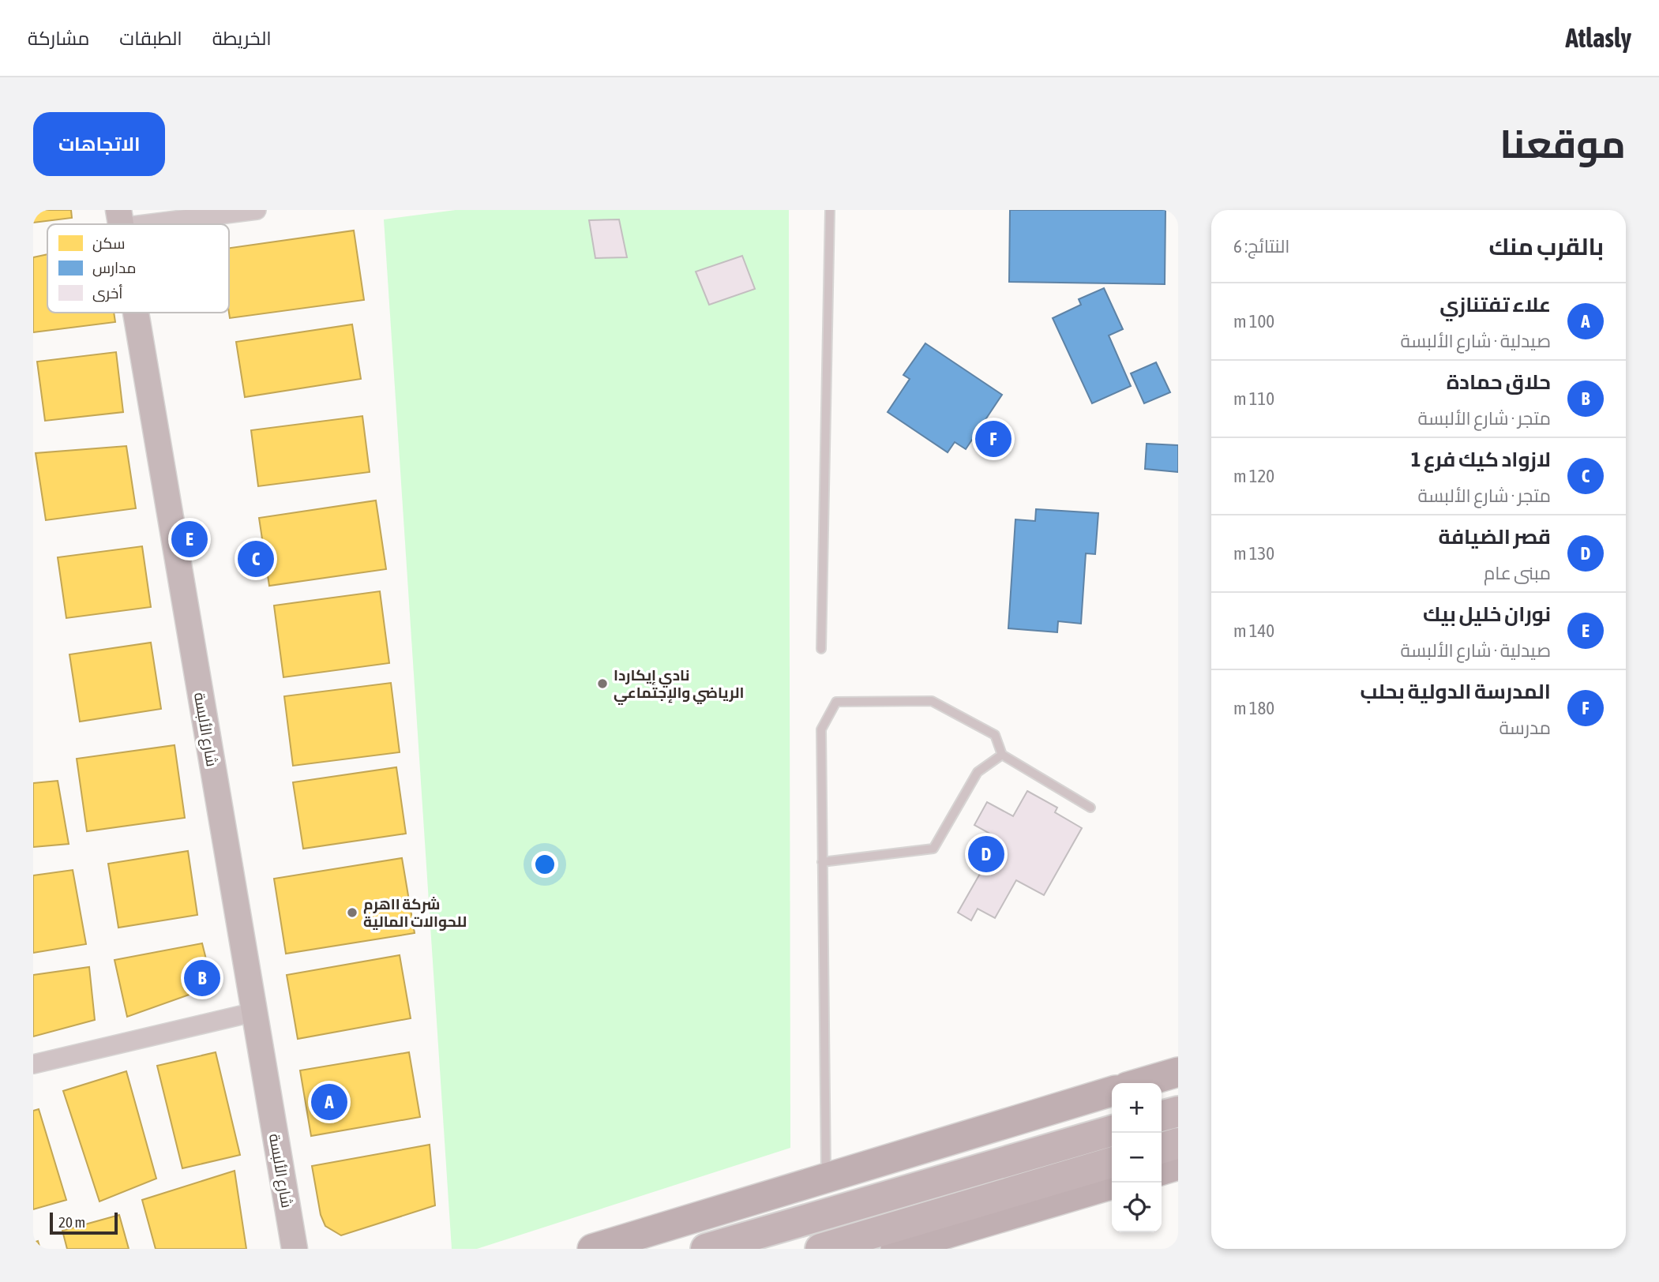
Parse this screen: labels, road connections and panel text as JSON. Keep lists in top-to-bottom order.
{
  "streets": {
    "main road": ["شارع الألبسة"]
  },
  "places": ["نادي إيكاردا الرياضي والإجتماعي", "شركة ااهرم للحوالات المالية"],
  "legend": ["سكن", "مدارس", "أخرى"],
  "scale_bar": "20 m",
  "page": {
    "header": "Atlasly",
    "nav": ["الخريطة", "الطبقات", "مشاركة"],
    "title": "موقعنا",
    "buttons": "الاتجاهات",
    "heading": ["بالقرب منك", "النتائج: 6"],
    "list": [
      {
        "mark": "A",
        "name": "علاء تفتنازي",
        "note": "صيدلية · شارع الألبسة",
        "value": "100 m"
      },
      {
        "mark": "B",
        "name": "حلاق حمادة",
        "note": "متجر · شارع الألبسة",
        "value": "110 m"
      },
      {
        "mark": "C",
        "name": "لازواد كيك فرع 1",
        "note": "متجر · شارع الألبسة",
        "value": "120 m"
      },
      {
        "mark": "D",
        "name": "قصر الضيافة",
        "note": "مبنى عام",
        "value": "130 m"
      },
      {
        "mark": "E",
        "name": "نوران خليل بيك",
        "note": "صيدلية · شارع الألبسة",
        "value": "140 m"
      },
      {
        "mark": "F",
        "name": "المدرسة الدولية بحلب",
        "note": "مدرسة",
        "value": "180 m"
      }
    ],
    "pins": [
      "F",
      "E",
      "C",
      "D",
      "B",
      "A"
    ],
    "map_buttons": ["+", "−"],
    "scale": "20 m"
  }
}
